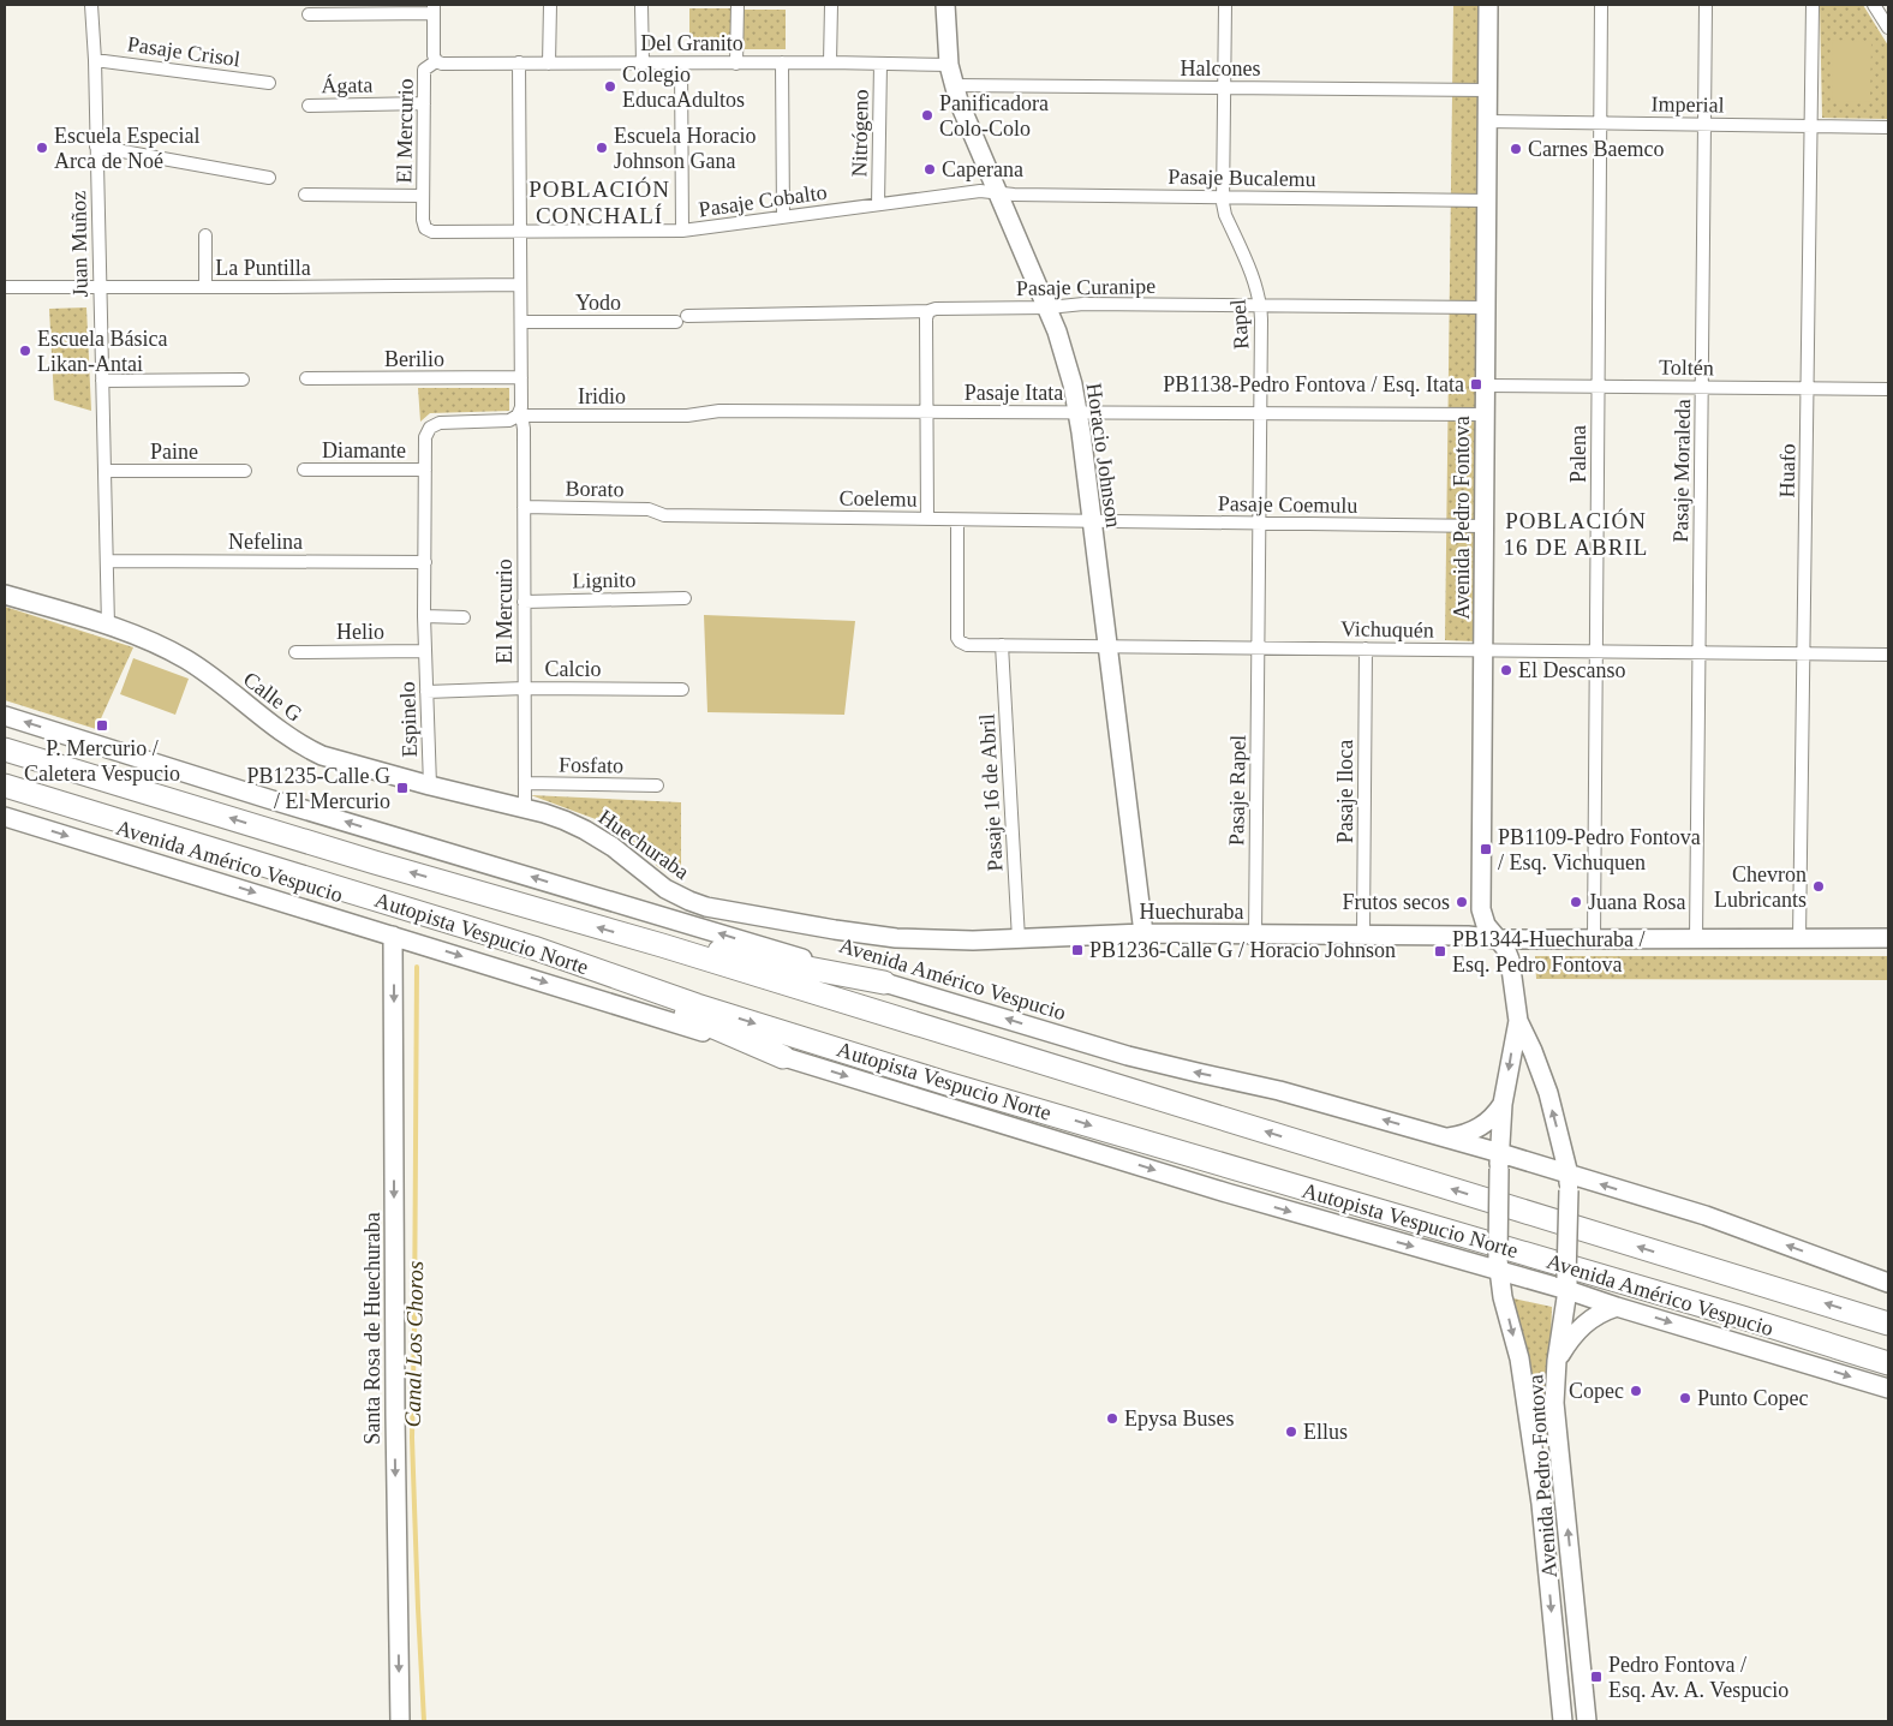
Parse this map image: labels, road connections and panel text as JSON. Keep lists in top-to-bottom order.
{
  "streets": {
    "highway": ["Autopista Vespucio Norte"],
    "main road": [
      "Horacio Johnson",
      "Avenida Pedro Fontova",
      "Calle G",
      "Huechuraba",
      "Avenida Américo Vespucio",
      "Santa Rosa de Huechuraba"
    ],
    "street": [
      "Del Granito",
      "Pasaje Crisol",
      "Halcones",
      "Ágata",
      "Imperial",
      "El Mercurio",
      "Nitrógeno",
      "Pasaje Bucalemu",
      "Pasaje Cobalto",
      "Juan Muñoz",
      "La Puntilla",
      "Pasaje Curanipe",
      "Yodo",
      "Rapel",
      "Berilio",
      "Toltén",
      "Pasaje Itata",
      "Iridio",
      "Diamante",
      "Paine",
      "Palena",
      "Pasaje Moraleda",
      "Huafo",
      "Borato",
      "Coelemu",
      "Pasaje Coemulu",
      "Nefelina",
      "Lignito",
      "Vichuquén",
      "Helio",
      "Calcio",
      "Espinelo",
      "Fosfato",
      "Pasaje Rapel",
      "Pasaje Iloca",
      "Pasaje 16 de Abril"
    ]
  },
  "crossings": [
    ["Del Granito", "El Mercurio"],
    ["Del Granito", "Nitrógeno"],
    ["Del Granito", "Horacio Johnson"],
    ["Pasaje Crisol", "Juan Muñoz"],
    ["Halcones", "Rapel"],
    ["Halcones", "Horacio Johnson"],
    ["Halcones", "Avenida Pedro Fontova"],
    ["Ágata", "El Mercurio"],
    ["Imperial", "Palena"],
    ["Imperial", "Pasaje Moraleda"],
    ["Imperial", "Huafo"],
    ["Imperial", "Avenida Pedro Fontova"],
    ["El Mercurio", "Pasaje Cobalto"],
    ["El Mercurio", "La Puntilla"],
    ["El Mercurio", "Yodo"],
    ["El Mercurio", "Berilio"],
    ["El Mercurio", "Iridio"],
    ["El Mercurio", "Borato"],
    ["El Mercurio", "Lignito"],
    ["El Mercurio", "Calcio"],
    ["El Mercurio", "Calle G"],
    ["El Mercurio", "Fosfato"],
    ["El Mercurio", "Huechuraba"],
    ["Nitrógeno", "Pasaje Cobalto"],
    ["Pasaje Bucalemu", "Pasaje Cobalto"],
    ["Pasaje Bucalemu", "Rapel"],
    ["Pasaje Bucalemu", "Horacio Johnson"],
    ["Pasaje Bucalemu", "Avenida Pedro Fontova"],
    ["Pasaje Cobalto", "Horacio Johnson"],
    ["Juan Muñoz", "La Puntilla"],
    ["Juan Muñoz", "Paine"],
    ["Juan Muñoz", "Nefelina"],
    ["Juan Muñoz", "Calle G"],
    ["Pasaje Curanipe", "Yodo"],
    ["Pasaje Curanipe", "Rapel"],
    ["Pasaje Curanipe", "Horacio Johnson"],
    ["Pasaje Curanipe", "Avenida Pedro Fontova"],
    ["Rapel", "Pasaje Itata"],
    ["Rapel", "Pasaje Coemulu"],
    ["Rapel", "Vichuquén"],
    ["Rapel", "Pasaje Rapel"],
    ["Toltén", "Palena"],
    ["Toltén", "Pasaje Moraleda"],
    ["Toltén", "Huafo"],
    ["Toltén", "Avenida Pedro Fontova"],
    ["Pasaje Itata", "Iridio"],
    ["Pasaje Itata", "Horacio Johnson"],
    ["Pasaje Itata", "Avenida Pedro Fontova"],
    ["Palena", "Vichuquén"],
    ["Palena", "Huechuraba"],
    ["Horacio Johnson", "Coelemu"],
    ["Horacio Johnson", "Pasaje Coemulu"],
    ["Horacio Johnson", "Vichuquén"],
    ["Horacio Johnson", "Huechuraba"],
    ["Pasaje Moraleda", "Vichuquén"],
    ["Pasaje Moraleda", "Huechuraba"],
    ["Huafo", "Vichuquén"],
    ["Huafo", "Huechuraba"],
    ["Borato", "Coelemu"],
    ["Coelemu", "Pasaje Coemulu"],
    ["Coelemu", "Vichuquén"],
    ["Pasaje Coemulu", "Avenida Pedro Fontova"],
    ["Avenida Pedro Fontova", "Vichuquén"],
    ["Avenida Pedro Fontova", "Huechuraba"],
    ["Avenida Pedro Fontova", "Avenida Américo Vespucio"],
    ["Vichuquén", "Pasaje Rapel"],
    ["Vichuquén", "Pasaje Iloca"],
    ["Vichuquén", "Pasaje 16 de Abril"],
    ["Helio", "Espinelo"],
    ["Calcio", "Espinelo"],
    ["Calle G", "Espinelo"],
    ["Calle G", "Huechuraba"],
    ["Pasaje Rapel", "Huechuraba"],
    ["Pasaje Iloca", "Huechuraba"],
    ["Pasaje 16 de Abril", "Huechuraba"],
    ["Avenida Américo Vespucio", "Santa Rosa de Huechuraba"]
  ],
  "one_way": ["Santa Rosa de Huechuraba"],
  "districts": ["POBLACIÓN CONCHALÍ", "POBLACIÓN 16 DE ABRIL"],
  "water": ["Canal Los Choros"],
  "places": {
    "other": [
      "Colegio EducaAdultos",
      "Panificadora Colo-Colo",
      "Escuela Especial Arca de Noé",
      "Escuela Horacio Johnson Gana",
      "Carnes Baemco",
      "Caperana",
      "Escuela Básica Likan-Antai",
      "El Descanso",
      "Chevron Lubricants",
      "Frutos secos",
      "Juana Rosa",
      "Copec",
      "Punto Copec",
      "Epysa Buses",
      "Ellus"
    ],
    "transit": [
      "PB1138-Pedro Fontova / Esq. Itata",
      "P. Mercurio / Caletera Vespucio",
      "PB1235-Calle G / El Mercurio",
      "PB1109-Pedro Fontova / Esq. Vichuquen",
      "PB1236-Calle G / Horacio Johnson",
      "PB1344-Huechuraba / Esq. Pedro Fontova",
      "Pedro Fontova / Esq. Av. A. Vespucio"
    ]
  }
}
